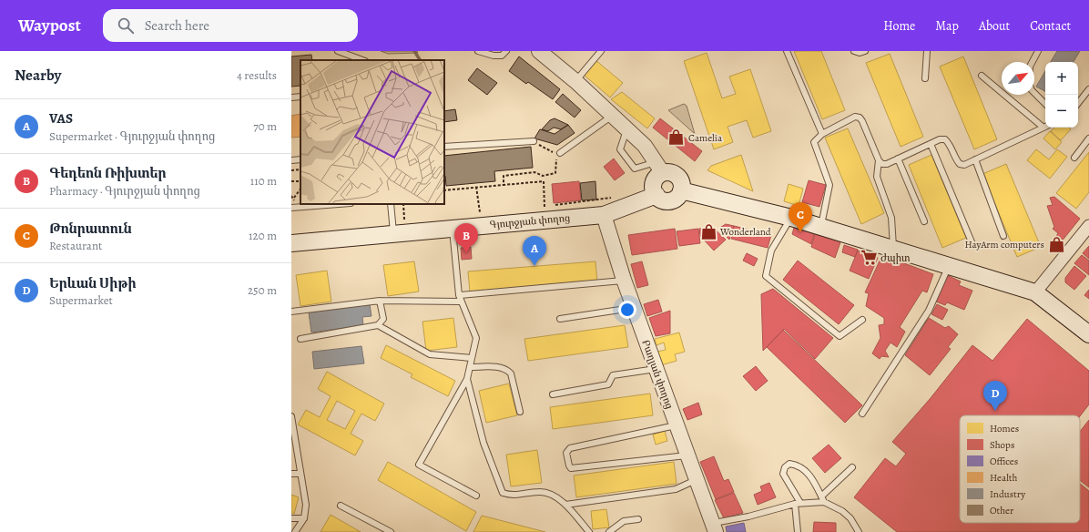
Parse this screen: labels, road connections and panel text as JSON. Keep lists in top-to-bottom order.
{
  "streets": {
    "main road": ["Գյուրջյան փողոց"],
    "street": ["Բաղյան փողոց"]
  },
  "crossings": [
    ["Գյուրջյան փողոց", "Բաղյան փողոց"]
  ],
  "places": {
    "shop": ["Camelia", "Wonderland", "HayArm computers"],
    "supermarket": ["Ժպիտ"]
  },
  "legend": [
    "Homes",
    "Shops",
    "Offices",
    "Health",
    "Industry",
    "Other"
  ],
  "north": "top right",
  "page": {
    "header": "Waypost",
    "search": "Search here",
    "nav": [
      "Home",
      "Map",
      "About",
      "Contact"
    ],
    "heading": ["Nearby", "4 results"],
    "map_buttons": ["+", "−"],
    "list": [
      {
        "mark": "A",
        "name": "VAS",
        "note": "Supermarket · Գյուրջյան փողոց",
        "value": "70 m"
      },
      {
        "mark": "B",
        "name": "Գեդեոն Ռիխտեր",
        "note": "Pharmacy · Գյուրջյան փողոց",
        "value": "110 m"
      },
      {
        "mark": "C",
        "name": "Թոնրատուն",
        "note": "Restaurant",
        "value": "120 m"
      },
      {
        "mark": "D",
        "name": "Երևան Սիթի",
        "note": "Supermarket",
        "value": "250 m"
      }
    ],
    "pins": [
      "C",
      "B",
      "A",
      "D"
    ]
  }
}
